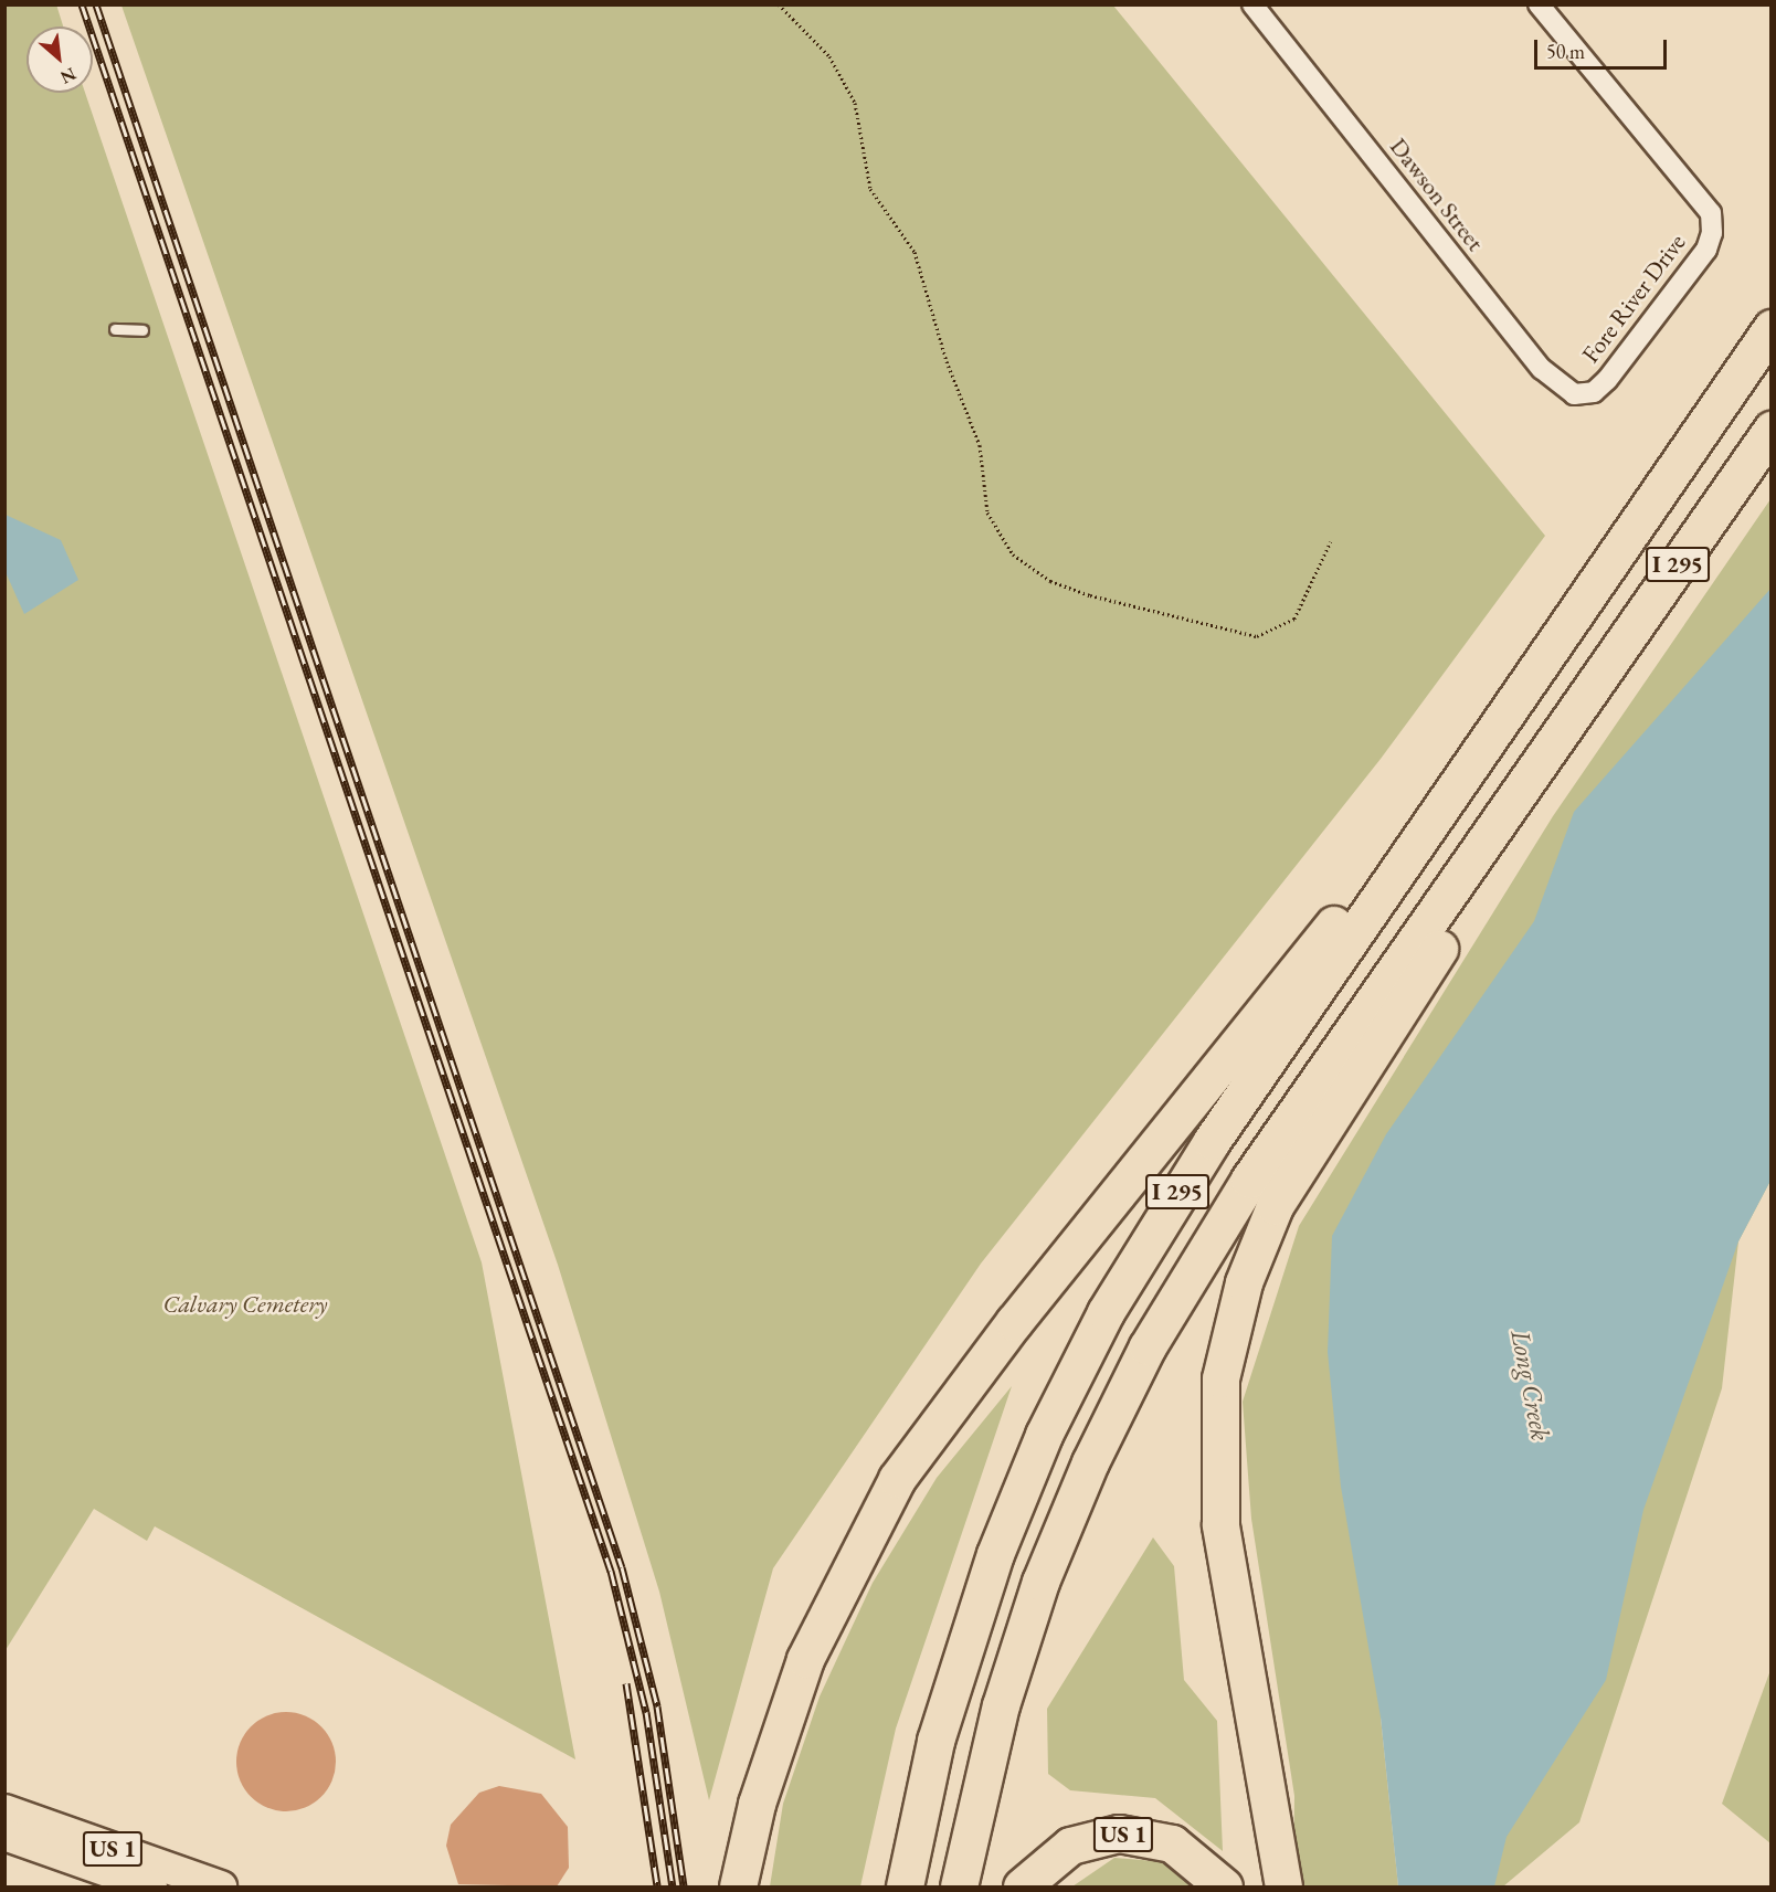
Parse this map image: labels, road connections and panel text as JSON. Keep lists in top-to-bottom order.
{
  "streets": {
    "highway": ["I 295", "US 1"],
    "street": ["Dawson Street", "Fore River Drive"]
  },
  "crossings": [
    ["Dawson Street", "Fore River Drive"]
  ],
  "water": ["Long Creek"],
  "parks": ["Calvary Cemetery"],
  "scale_bar": "50 m",
  "north": "bottom right"
}
